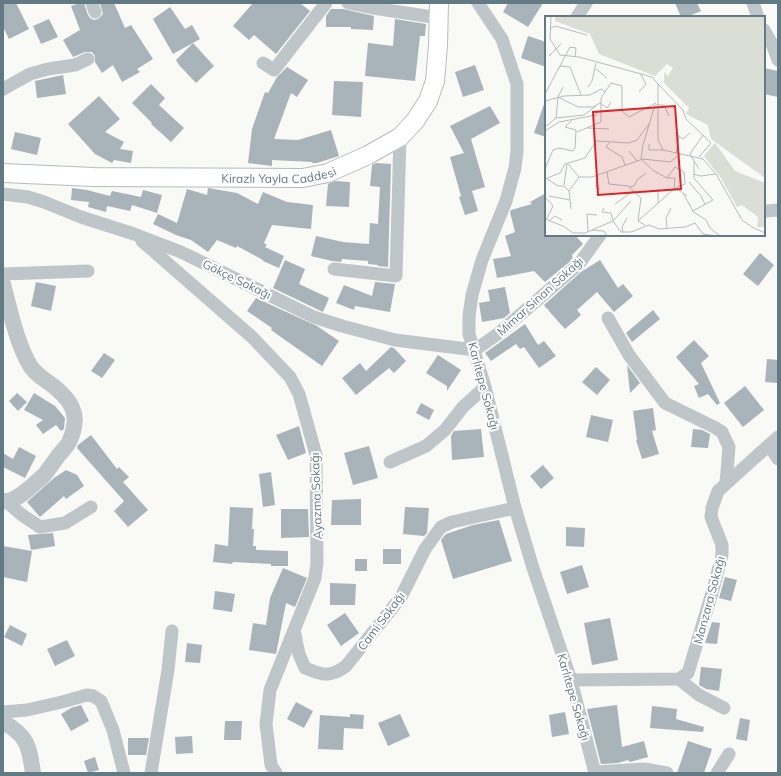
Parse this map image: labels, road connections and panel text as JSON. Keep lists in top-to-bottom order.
{
  "streets": {
    "main road": ["Kirazlı Yayla Caddesi"],
    "street": [
      "Gökçe Sokağı",
      "Mimar Sinan Sokağı",
      "Karlıtepe Sokağı",
      "Ayazma Sokağı",
      "Manzara Sokağı",
      "Cami Sokağı"
    ]
  },
  "crossings": [
    ["Gökçe Sokağı", "Mimar Sinan Sokağı"],
    ["Gökçe Sokağı", "Karlıtepe Sokağı"],
    ["Gökçe Sokağı", "Ayazma Sokağı"],
    ["Mimar Sinan Sokağı", "Karlıtepe Sokağı"],
    ["Karlıtepe Sokağı", "Cami Sokağı"],
    ["Ayazma Sokağı", "Cami Sokağı"]
  ]
}
